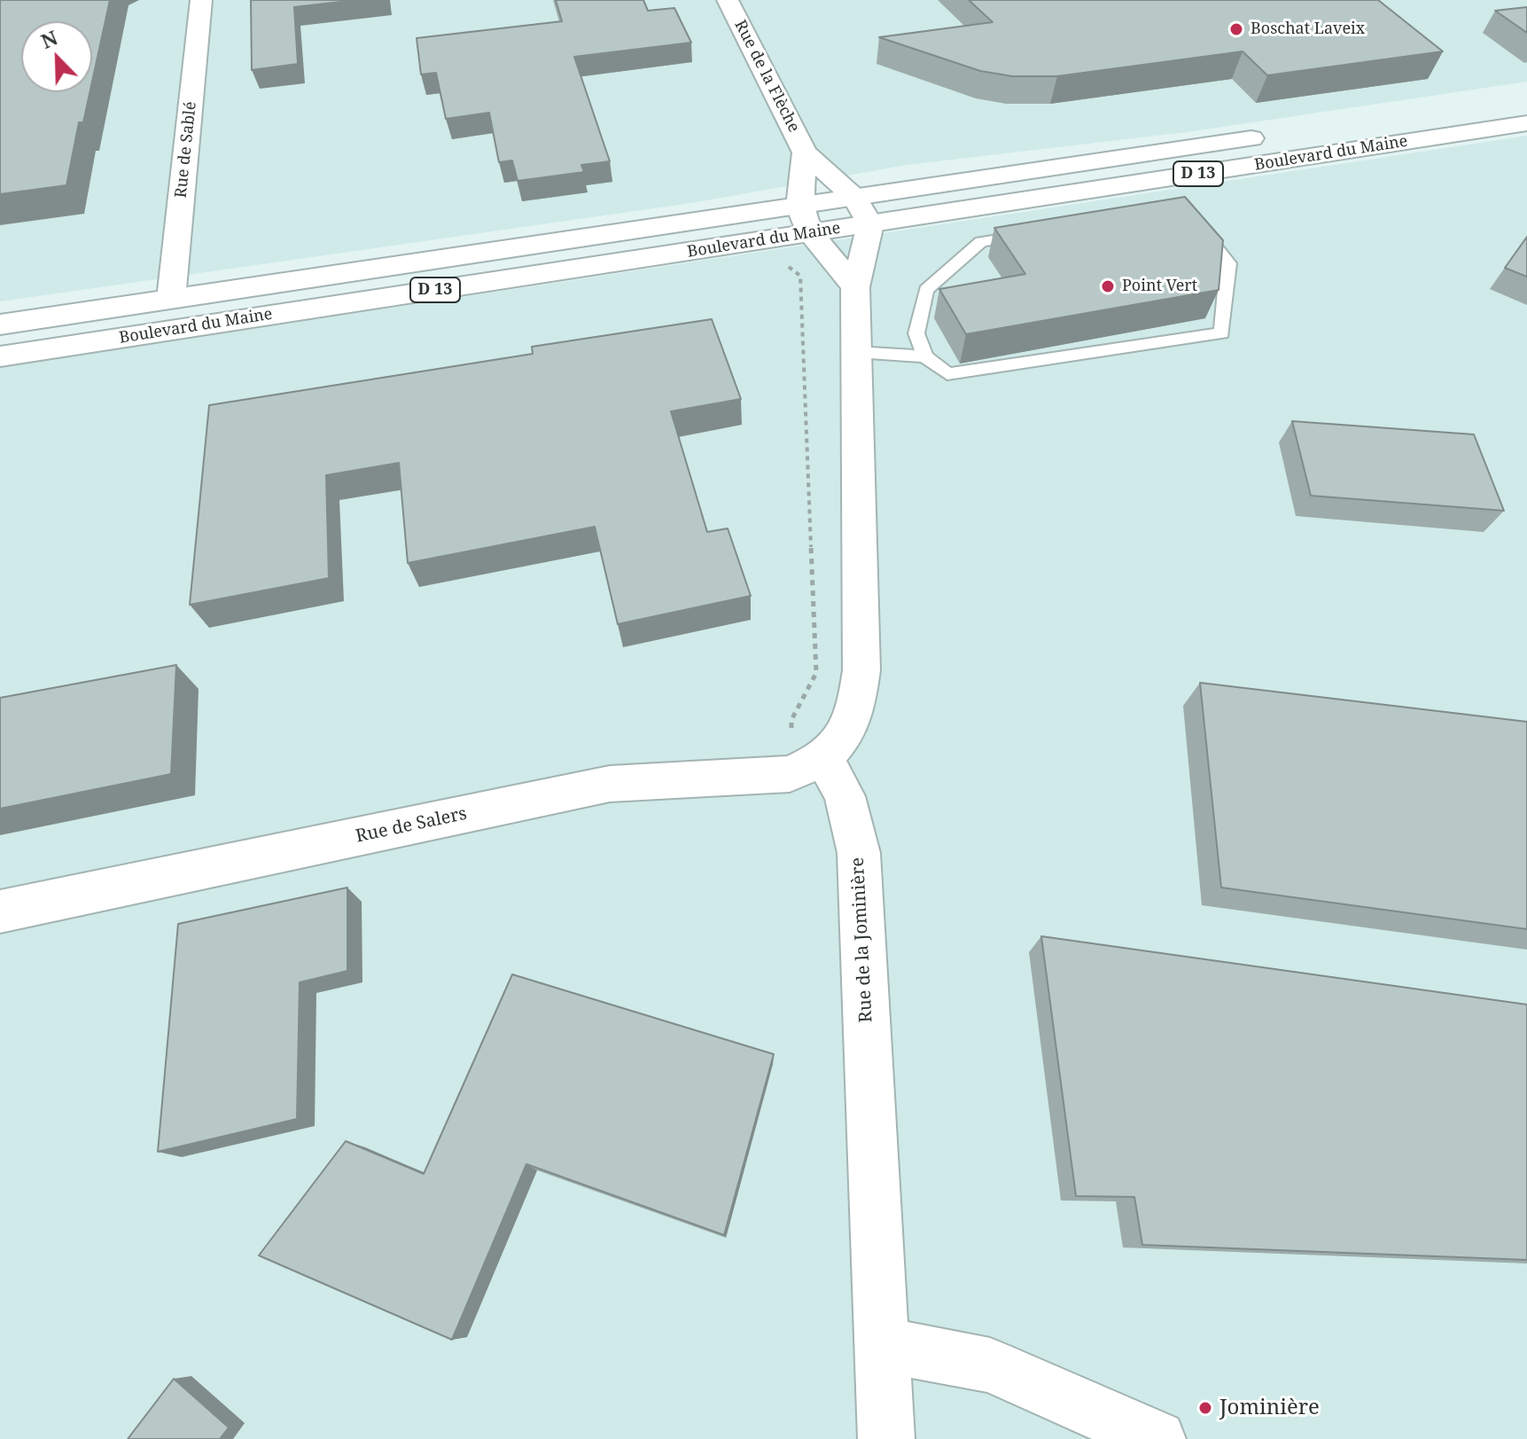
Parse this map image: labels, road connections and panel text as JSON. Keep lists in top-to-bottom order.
{
  "streets": {
    "street": [
      "Rue de la Flèche",
      "Rue de Sablé",
      "Boulevard du Maine",
      "D 13",
      "Rue de Salers",
      "Rue de la Jominière"
    ]
  },
  "crossings": [
    ["Rue de Sablé", "Boulevard du Maine"],
    ["Rue de Salers", "Rue de la Jominière"]
  ],
  "places": ["Boschat Laveix", "Point Vert", "Jominière"],
  "north": "top left"
}
